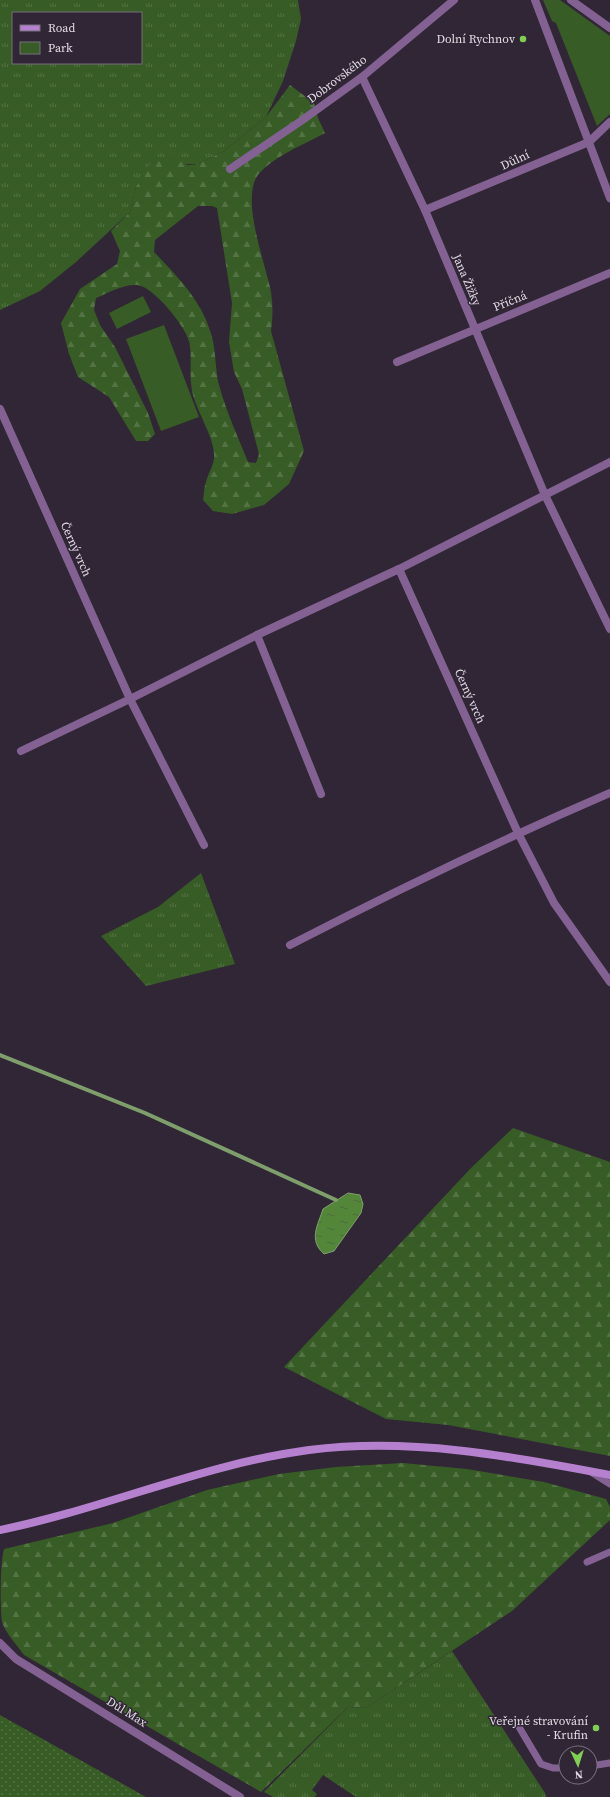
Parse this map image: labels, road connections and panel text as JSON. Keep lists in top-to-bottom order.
{
  "streets": {
    "street": [
      "Dobrovského",
      "Důlní",
      "Jana Žižky",
      "Příčná",
      "Černý vrch",
      "Důl Max"
    ]
  },
  "crossings": [
    ["Dobrovského", "Jana Žižky"],
    ["Důlní", "Jana Žižky"],
    ["Jana Žižky", "Příčná"]
  ],
  "places": ["Dolní Rychnov", "Veřejné stravování - Krufin"],
  "legend": ["Road", "Park"],
  "north": "bottom"
}
